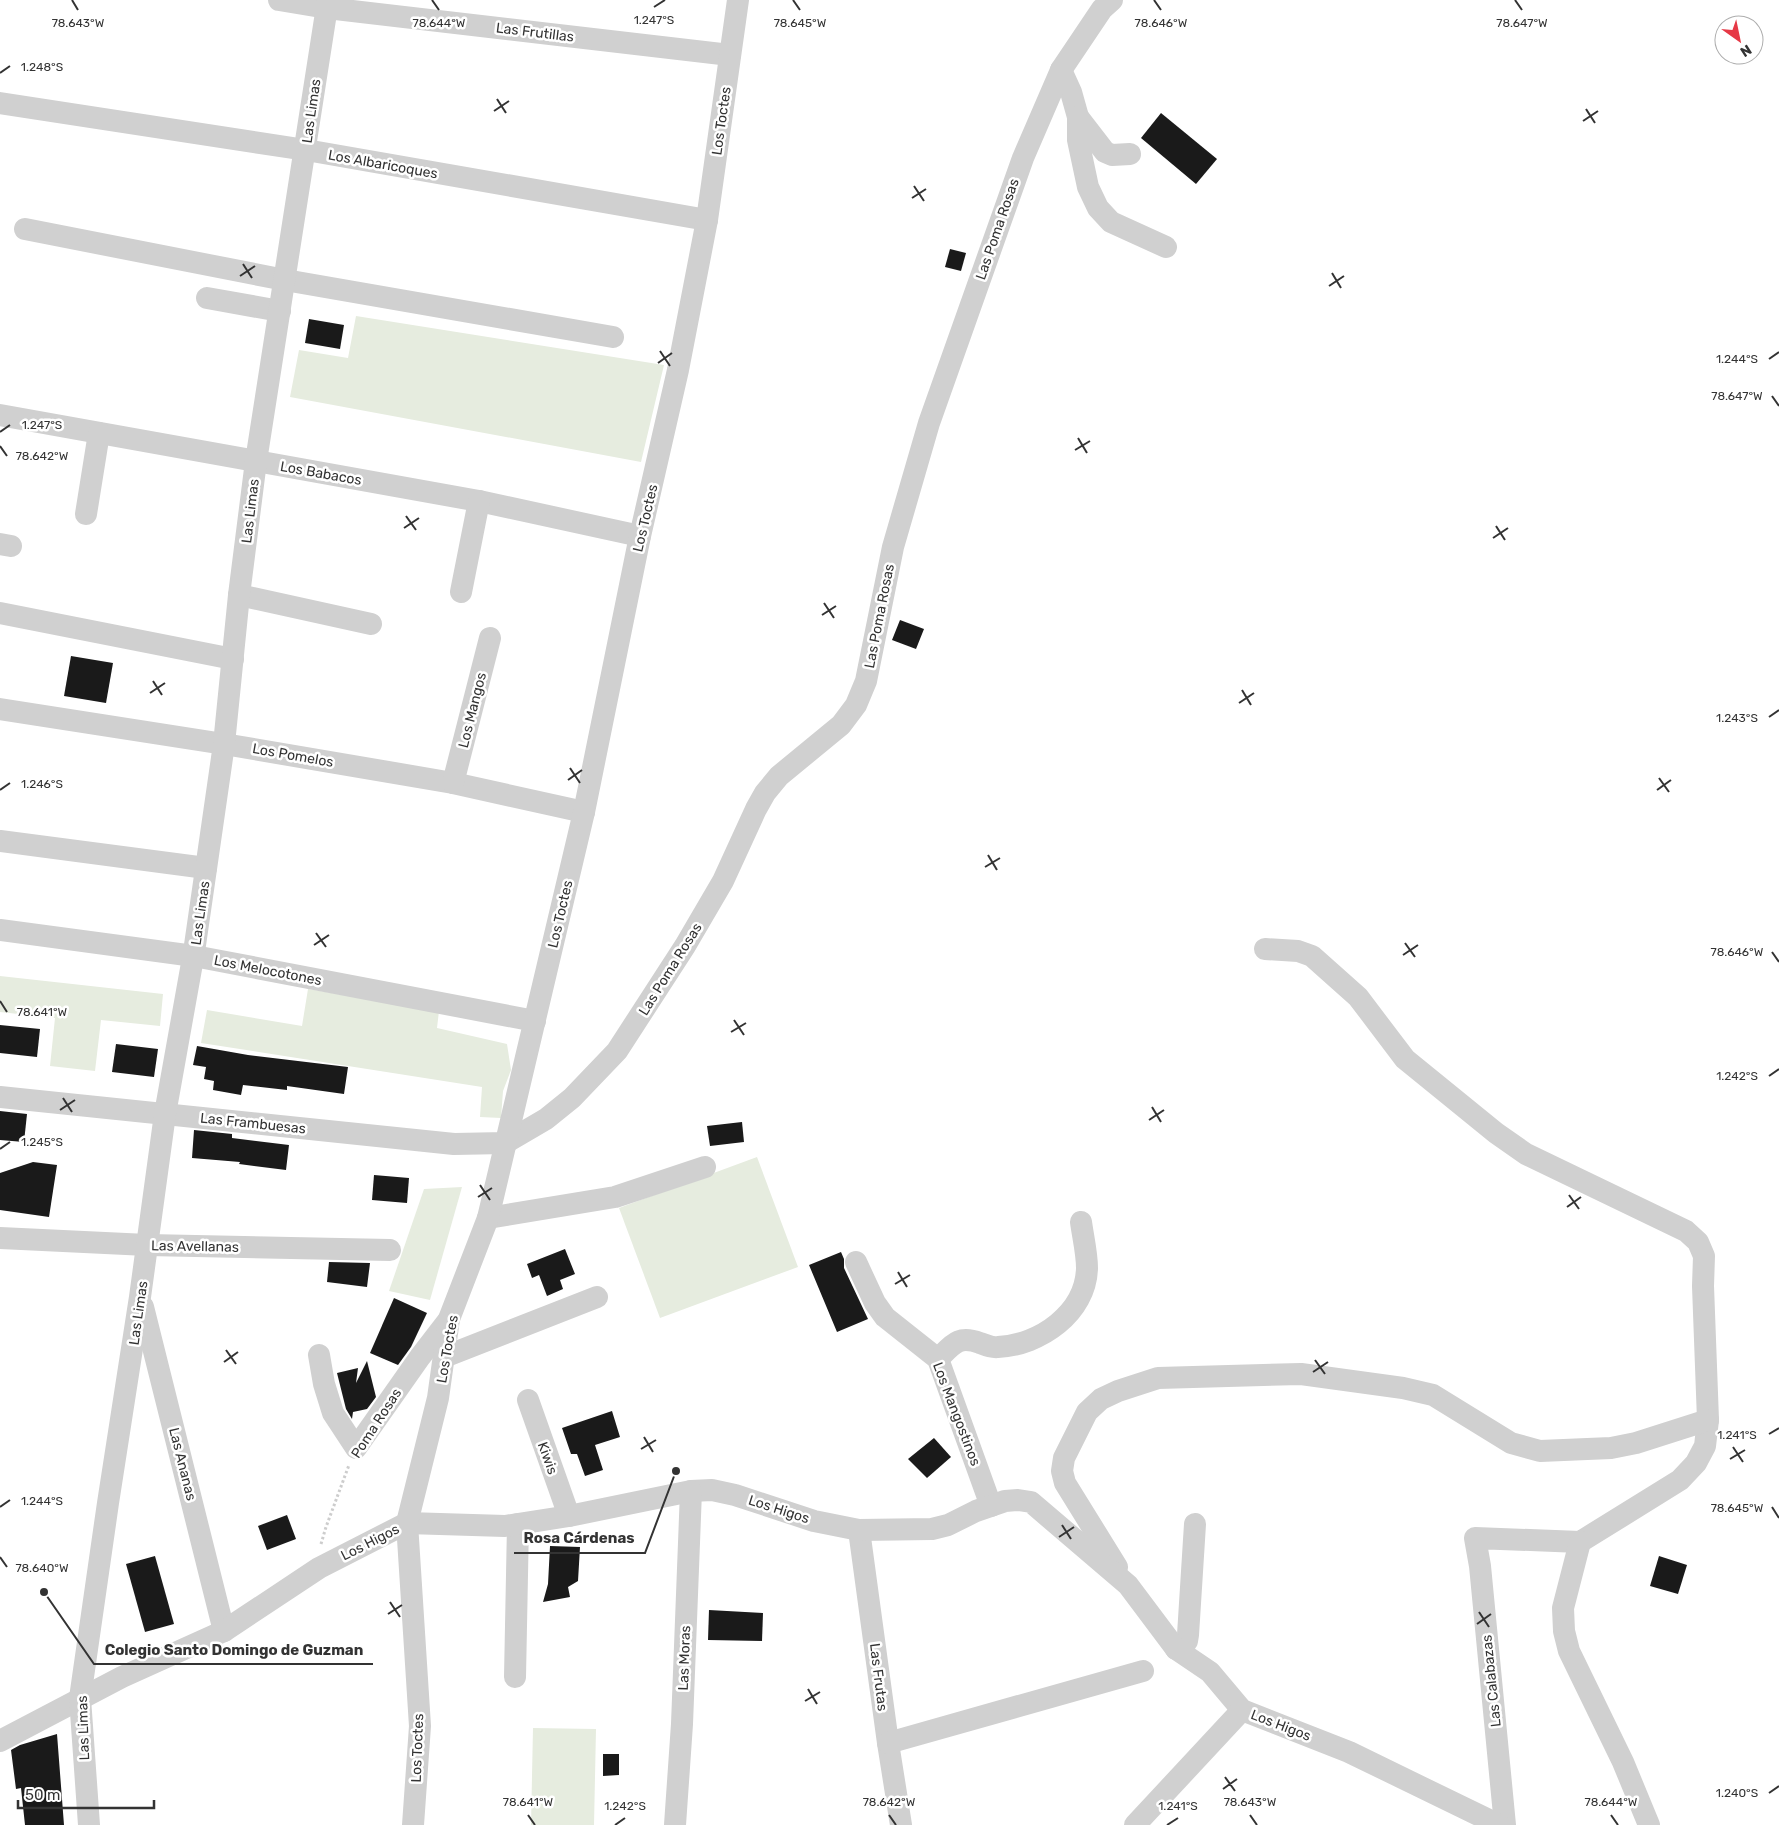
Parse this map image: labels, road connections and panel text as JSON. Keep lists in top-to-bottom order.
{
  "streets": {
    "street": [
      "Las Frutillas",
      "Las Limas",
      "Los Toctes",
      "Los Albaricoques",
      "Las Poma Rosas",
      "Los Babacos",
      "Los Mangos",
      "Los Pomelos",
      "Los Melocotones",
      "Las Frambuesas",
      "Las Avellanas",
      "Los Mangostinos",
      "Poma Rosas",
      "Kiwis",
      "Las Ananas",
      "Los Higos",
      "Las Moras",
      "Las Frutas",
      "Las Calabazas"
    ]
  },
  "crossings": [
    ["Las Frutillas", "Las Limas"],
    ["Las Frutillas", "Los Toctes"],
    ["Las Limas", "Los Albaricoques"],
    ["Las Limas", "Los Babacos"],
    ["Las Limas", "Los Pomelos"],
    ["Las Limas", "Los Melocotones"],
    ["Las Limas", "Las Frambuesas"],
    ["Las Limas", "Las Avellanas"],
    ["Las Limas", "Las Ananas"],
    ["Las Limas", "Los Higos"],
    ["Los Toctes", "Los Albaricoques"],
    ["Los Toctes", "Las Poma Rosas"],
    ["Los Toctes", "Los Babacos"],
    ["Los Toctes", "Los Pomelos"],
    ["Los Toctes", "Los Melocotones"],
    ["Los Toctes", "Las Frambuesas"],
    ["Los Toctes", "Poma Rosas"],
    ["Los Toctes", "Los Higos"],
    ["Las Poma Rosas", "Las Frambuesas"],
    ["Los Mangos", "Los Pomelos"],
    ["Los Mangostinos", "Los Higos"],
    ["Poma Rosas", "Los Higos"],
    ["Kiwis", "Los Higos"],
    ["Las Ananas", "Los Higos"],
    ["Los Higos", "Las Moras"],
    ["Los Higos", "Las Frutas"]
  ],
  "places": ["Rosa Cárdenas", "Colegio Santo Domingo de Guzman"],
  "scale_bar": "50 m",
  "north": "bottom right",
  "coordinates": [
    "1.247°S",
    "78.643°W",
    "78.644°W",
    "78.645°W",
    "78.646°W",
    "78.647°W",
    "1.248°S",
    "1.244°S",
    "78.642°W",
    "1.243°S",
    "1.246°S",
    "78.641°W",
    "1.242°S",
    "1.245°S",
    "1.241°S",
    "78.640°W",
    "1.240°S"
  ]
}
